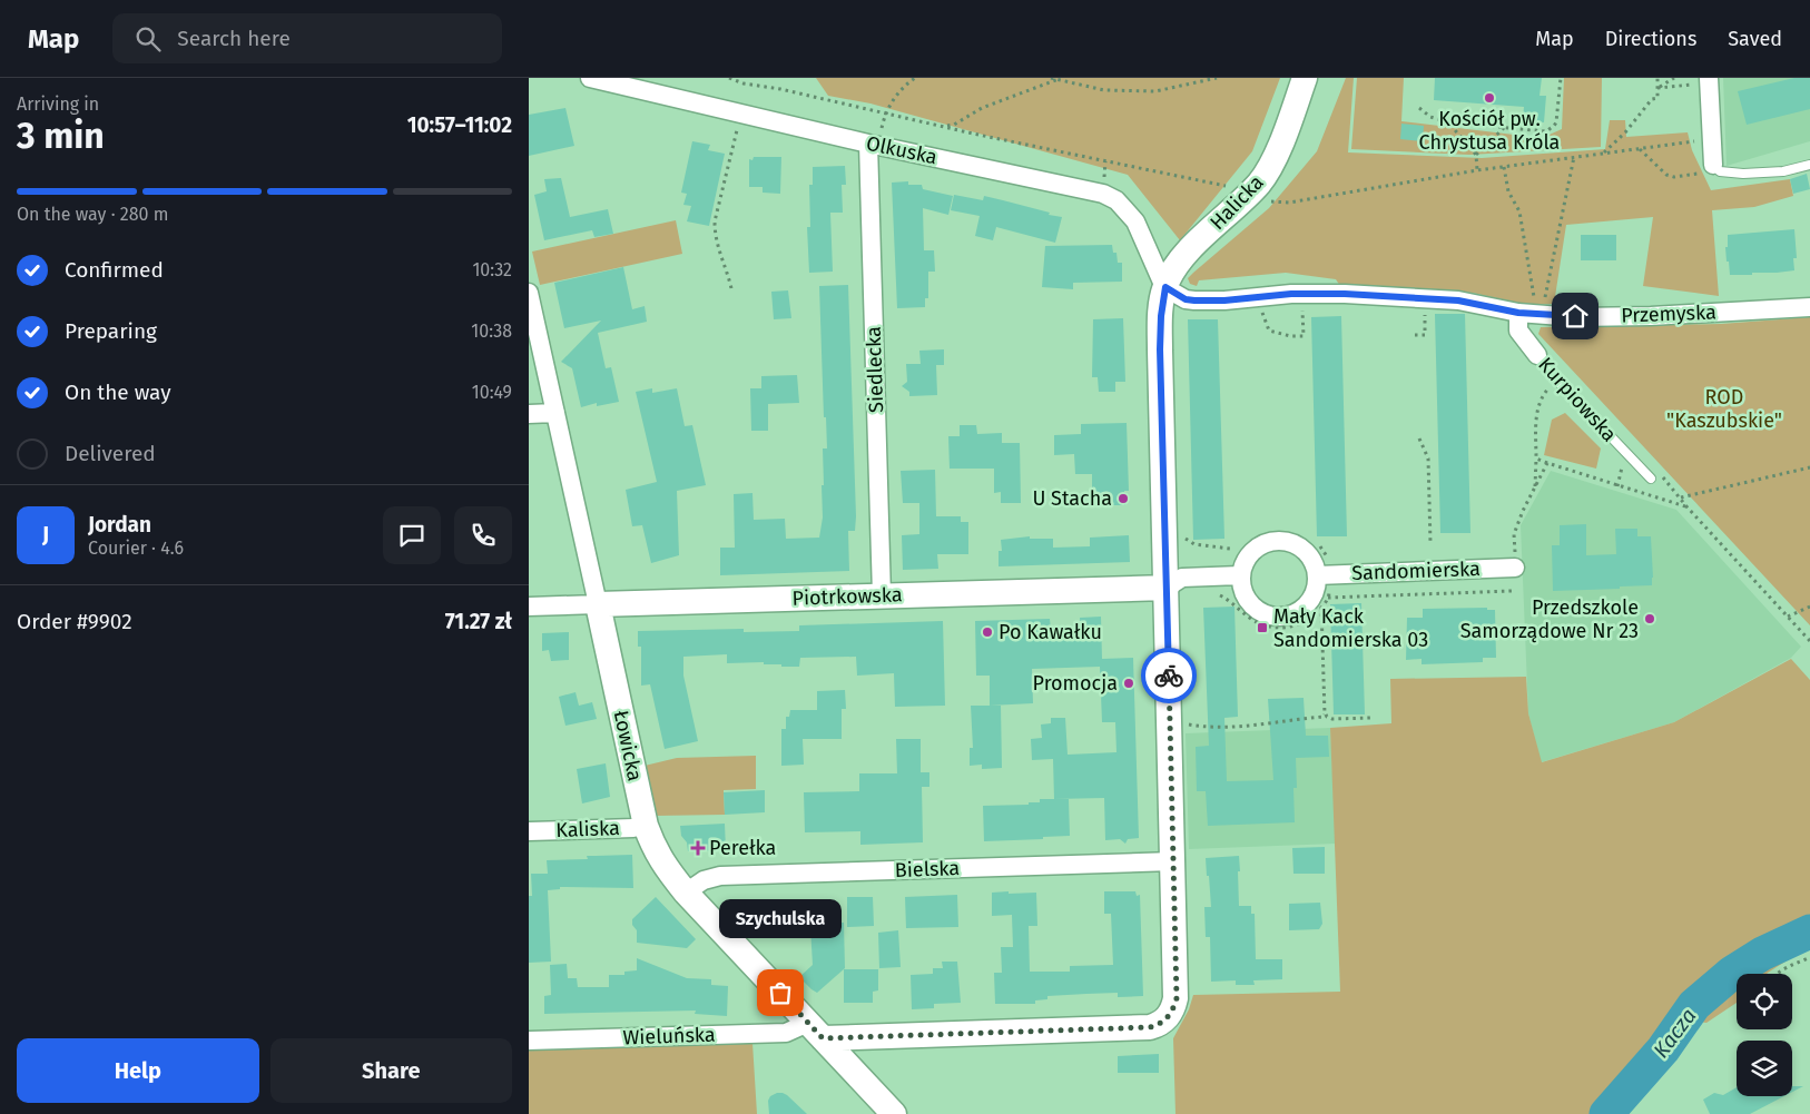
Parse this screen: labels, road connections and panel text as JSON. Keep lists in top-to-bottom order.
{
  "streets": {
    "street": [
      "Olkuska",
      "Halicka",
      "Przemyska",
      "Siedlecka",
      "Kurpiowska",
      "Sandomierska",
      "Piotrkowska",
      "Łowicka",
      "Kaliska",
      "Bielska",
      "Wieluńska"
    ]
  },
  "crossings": [
    ["Olkuska", "Halicka"],
    ["Olkuska", "Przemyska"],
    ["Olkuska", "Siedlecka"],
    ["Halicka", "Przemyska"],
    ["Przemyska", "Kurpiowska"],
    ["Siedlecka", "Piotrkowska"],
    ["Piotrkowska", "Łowicka"],
    ["Łowicka", "Kaliska"],
    ["Łowicka", "Bielska"],
    ["Łowicka", "Wieluńska"],
    ["Bielska", "Wieluńska"]
  ],
  "water": ["Kacza"],
  "parks": ["ROD \"Kaszubskie\""],
  "places": {
    "other": [
      "Kościół pw. Chrystusa Króla",
      "U Stacha",
      "Przedszkole Samorządowe Nr 23",
      "Po Kawałku",
      "Promocja",
      "Szychulska"
    ],
    "transit": ["Mały Kack Sandomierska 03"],
    "health": ["Perełka"]
  },
  "page": {
    "header": "Map",
    "search": "Search here",
    "nav": ["Map", "Directions", "Saved"],
    "heading": ["3 min", "Arriving in", "10:57–11:02"],
    "panel": [
      "Jordan",
      "Courier · 4.6",
      "Order #9902",
      "71.27 zł"
    ],
    "bar": "On the way · 280 m",
    "list": [
      ["Confirmed", "10:32"],
      ["Preparing", "10:38"],
      ["On the way", "10:49"],
      "Delivered"
    ],
    "round": "J",
    "bubble": "Szychulska",
    "buttons": ["Help", "Share"]
  }
}
